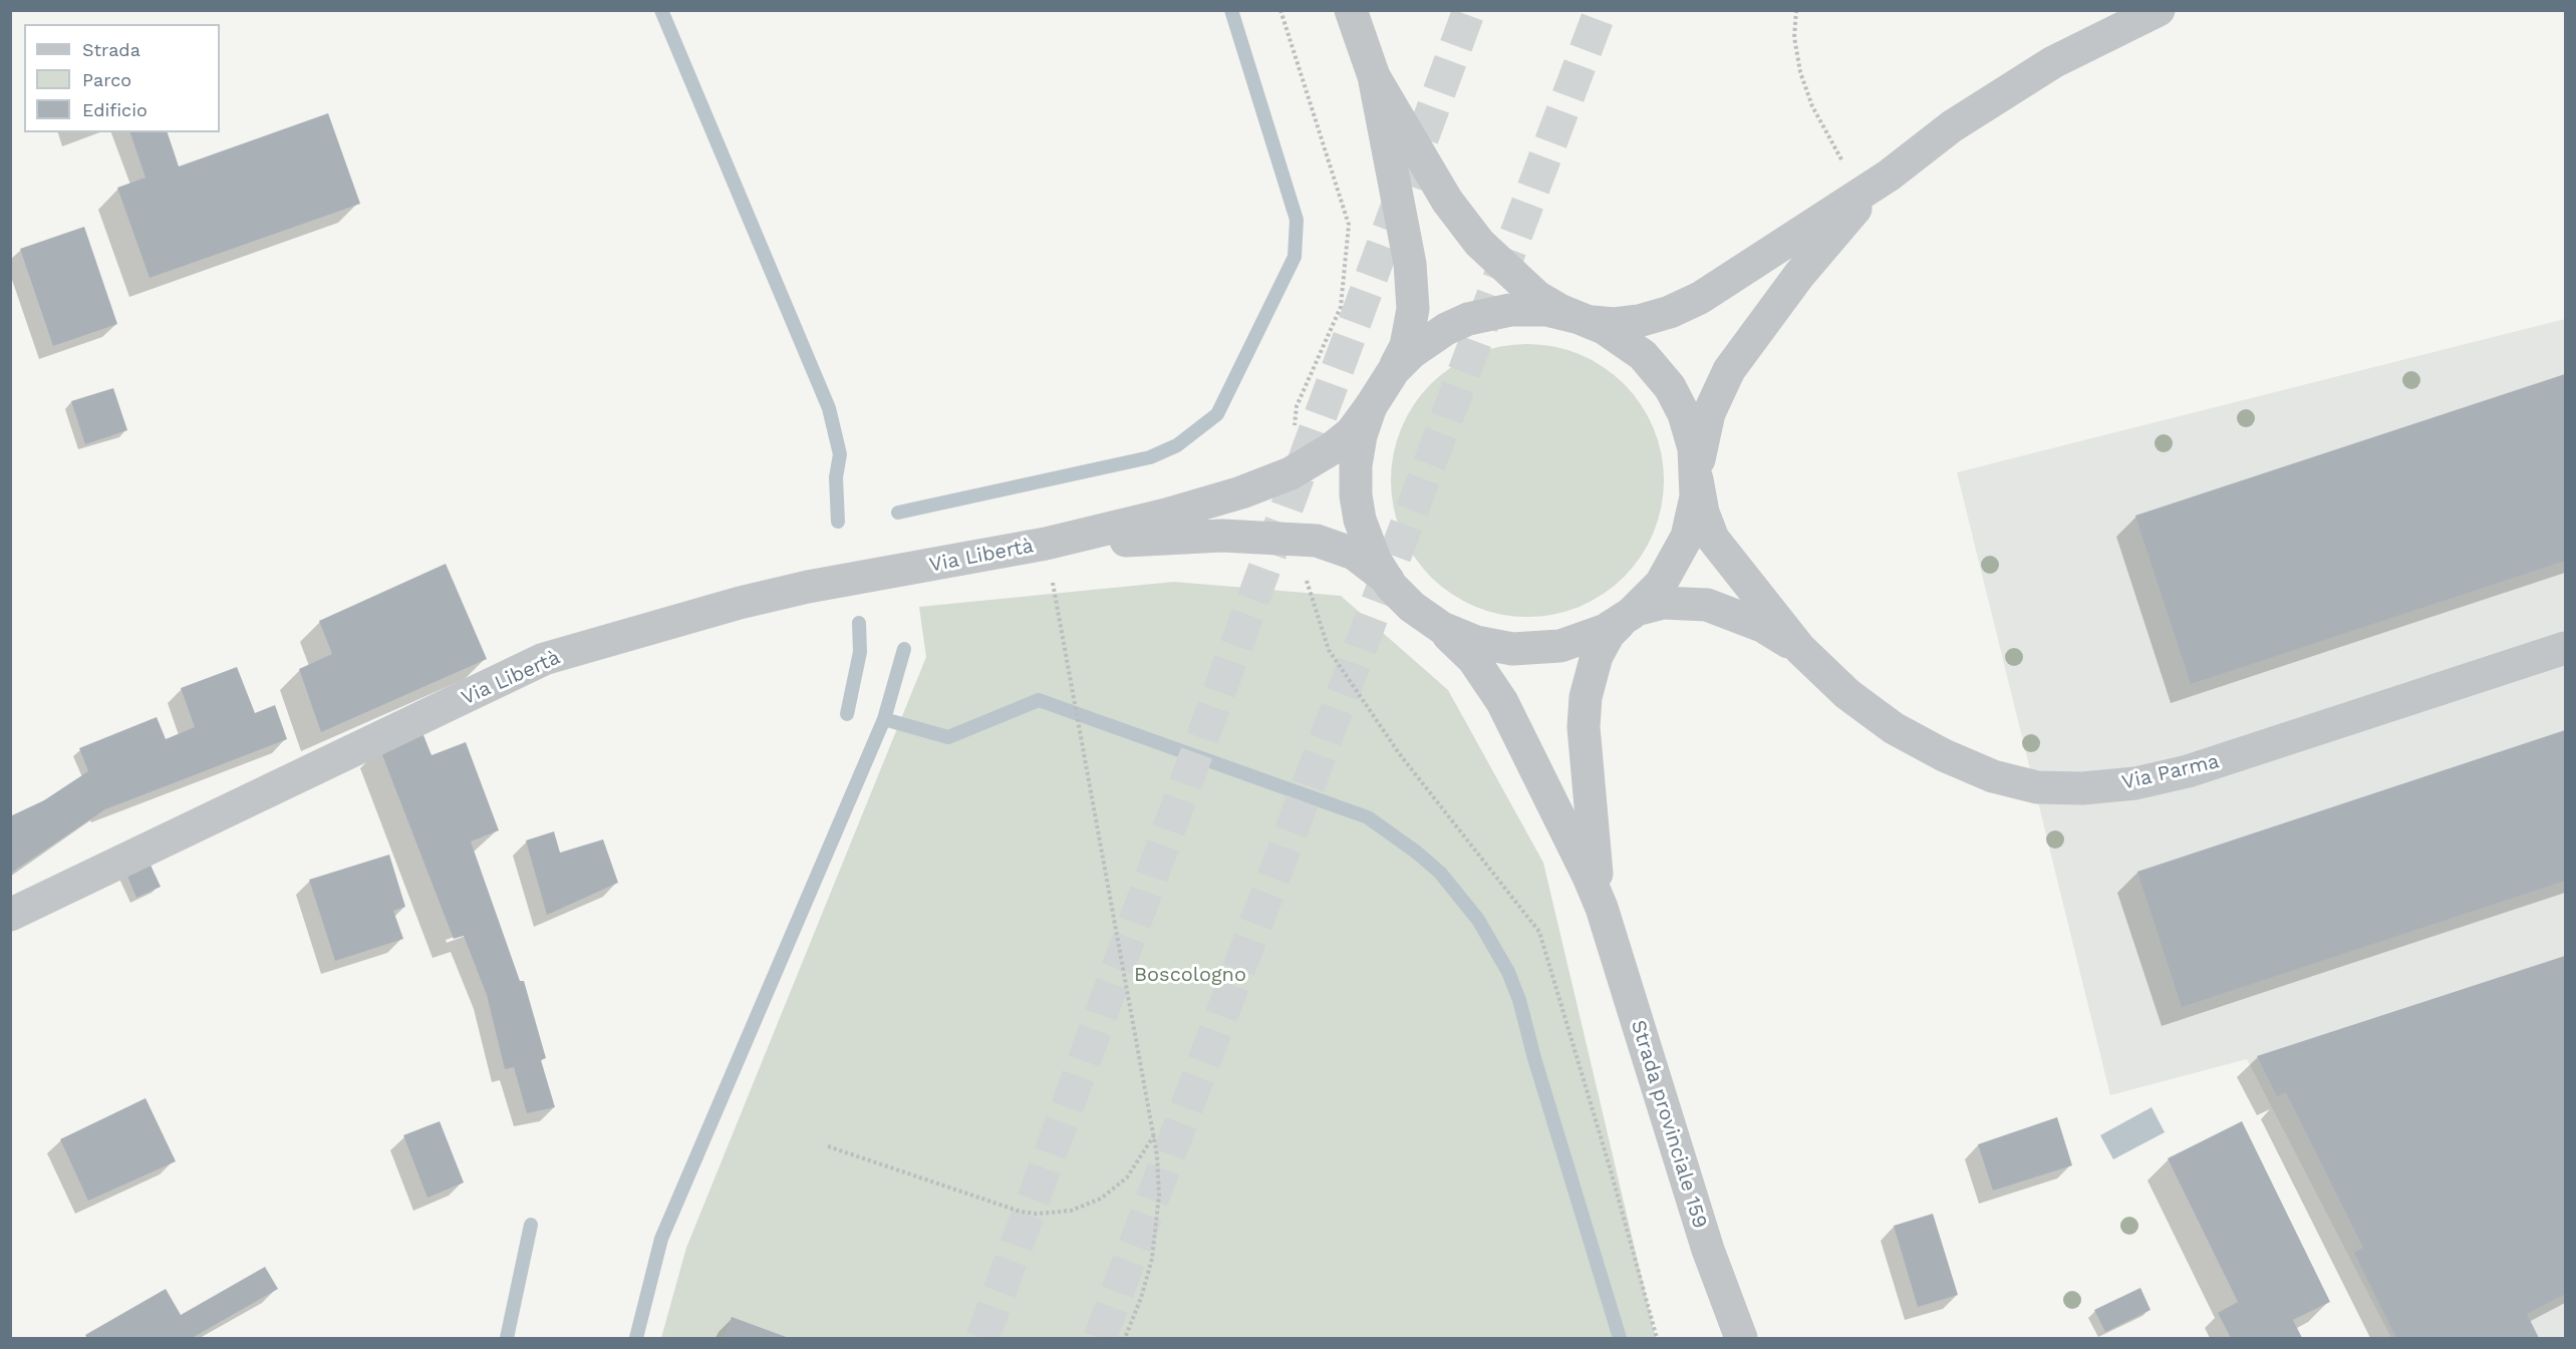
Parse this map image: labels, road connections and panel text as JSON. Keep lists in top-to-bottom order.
{
  "streets": {
    "street": ["Via Libertà", "Via Parma", "Strada provinciale 159"]
  },
  "parks": ["Boscologno"],
  "legend": ["Strada", "Parco", "Edificio"]
}
